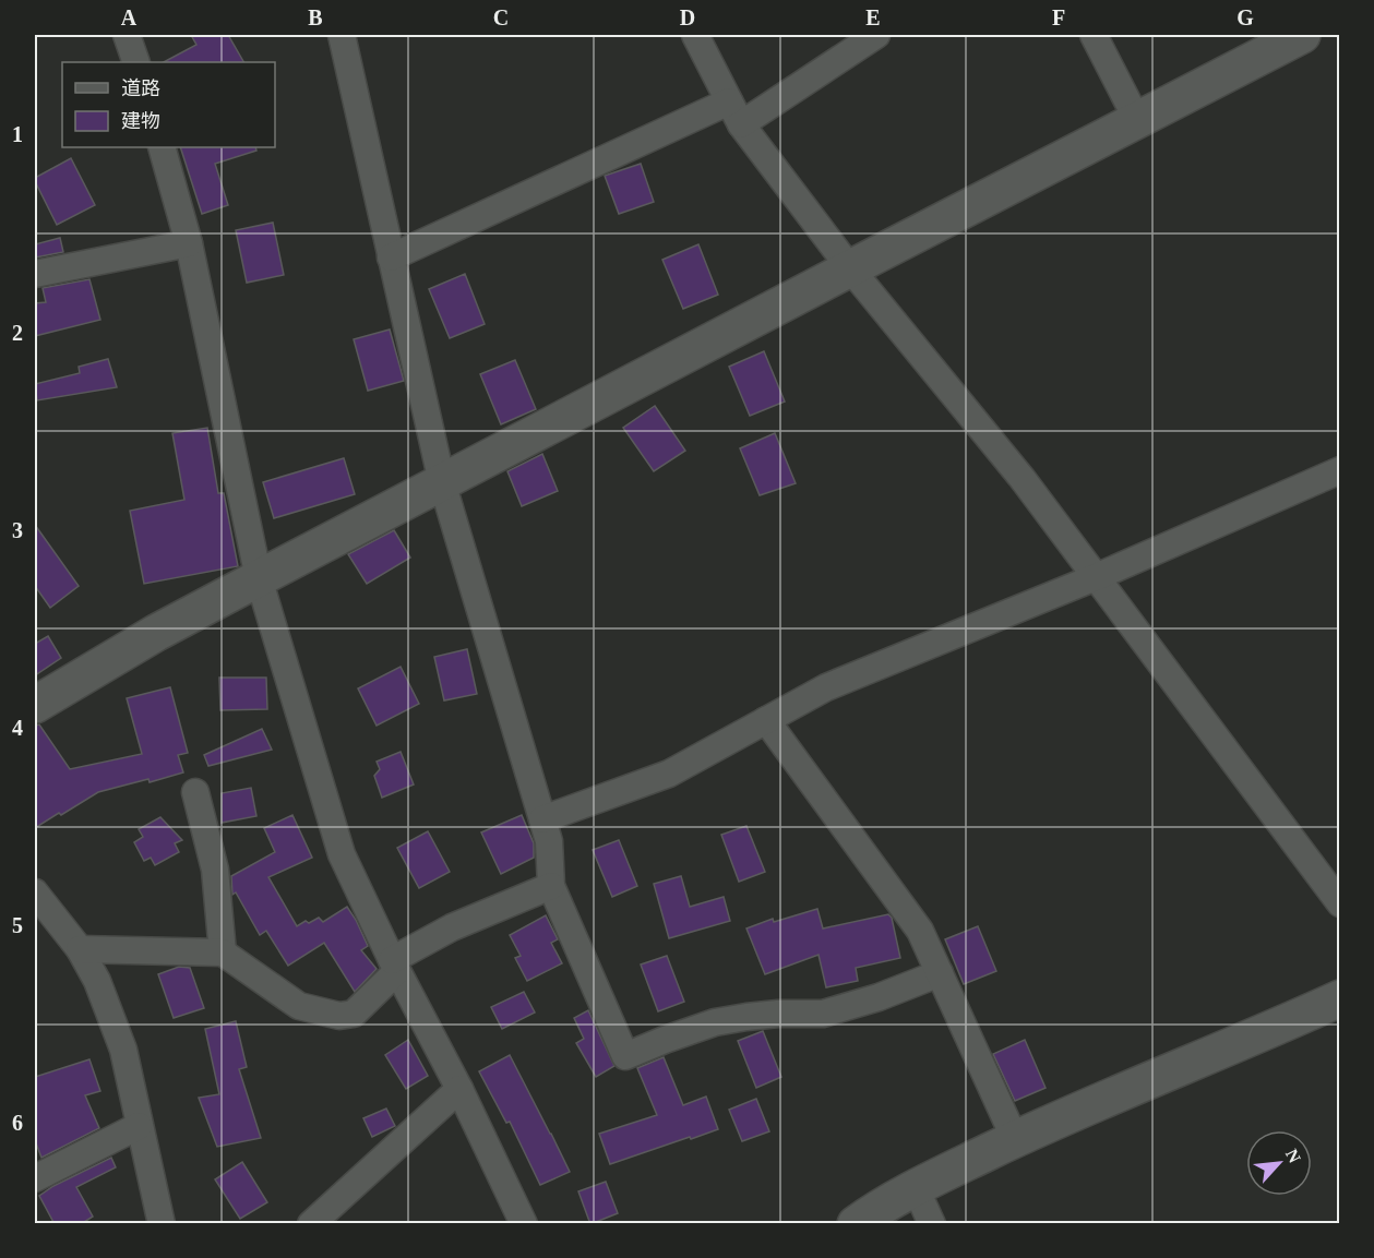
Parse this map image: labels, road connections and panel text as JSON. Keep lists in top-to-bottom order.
{
  "legend": ["道路", "建物"],
  "north": "top right",
  "grid": {
    "columns": [
      "A",
      "B",
      "C",
      "D",
      "E",
      "F",
      "G"
    ],
    "rows": [
      "1",
      "2",
      "3",
      "4",
      "5",
      "6"
    ]
  }
}
